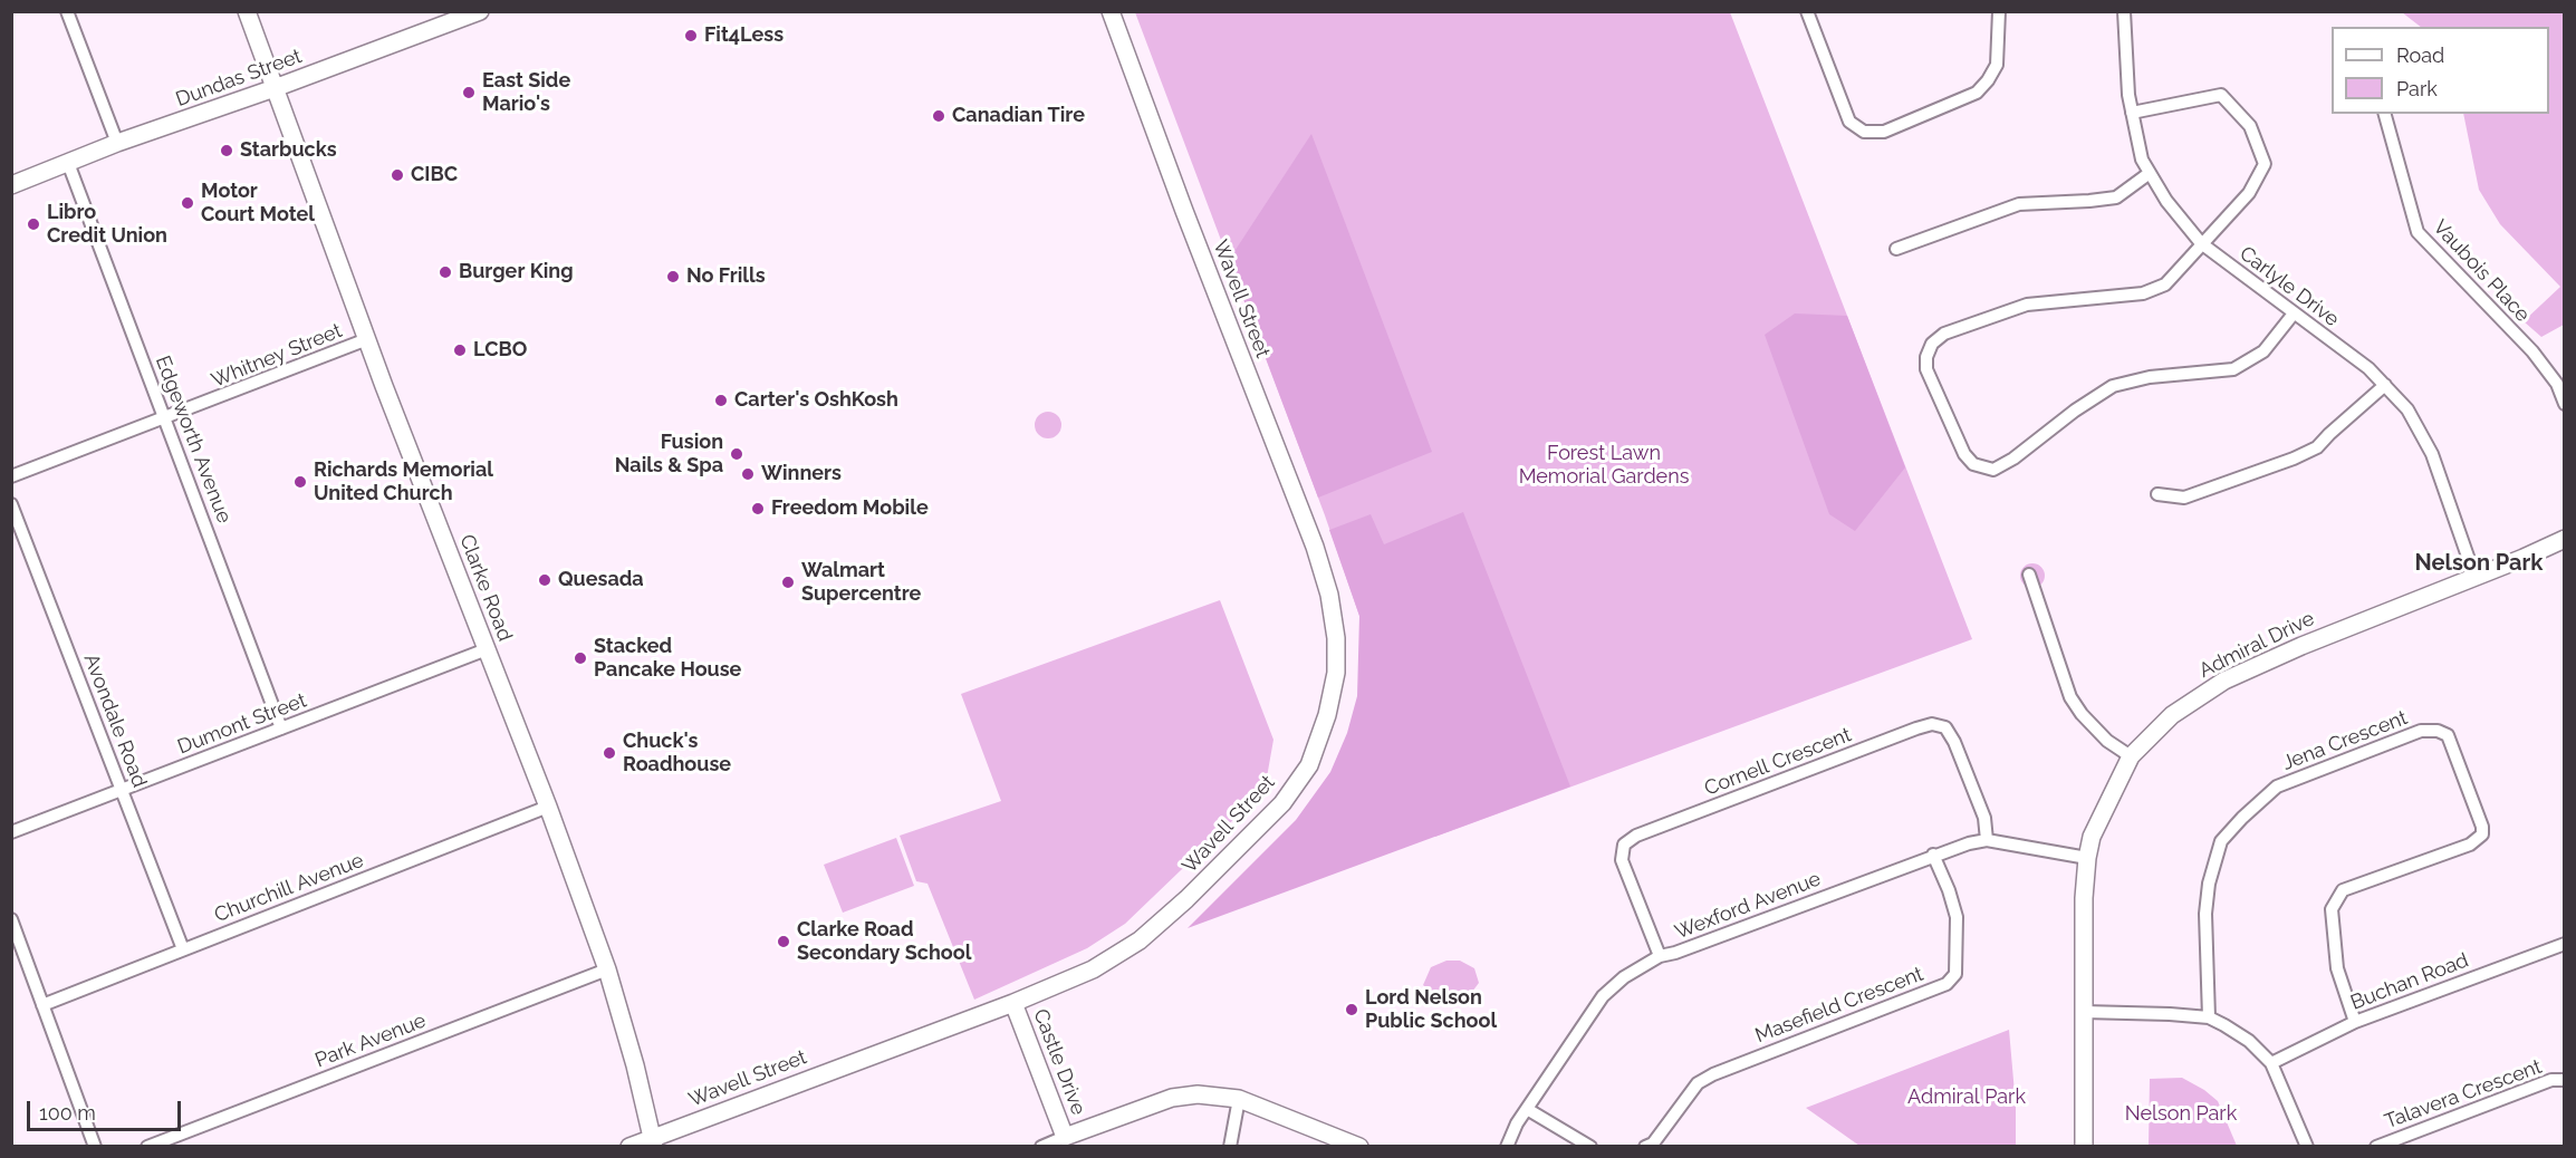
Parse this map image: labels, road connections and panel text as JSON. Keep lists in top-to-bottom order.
{
  "streets": {
    "street": [
      "Dundas Street",
      "Vaubois Place",
      "Carlyle Drive",
      "Wavell Street",
      "Whitney Street",
      "Edgeworth Avenue",
      "Clarke Road",
      "Admiral Drive",
      "Avondale Road",
      "Dumont Street",
      "Jena Crescent",
      "Cornell Crescent",
      "Churchill Avenue",
      "Wexford Avenue",
      "Buchan Road",
      "Masefield Crescent",
      "Park Avenue",
      "Castle Drive",
      "Talavera Crescent"
    ]
  },
  "crossings": [
    ["Dundas Street", "Edgeworth Avenue"],
    ["Dundas Street", "Clarke Road"],
    ["Carlyle Drive", "Admiral Drive"],
    ["Wavell Street", "Clarke Road"],
    ["Wavell Street", "Castle Drive"],
    ["Whitney Street", "Edgeworth Avenue"],
    ["Whitney Street", "Clarke Road"],
    ["Edgeworth Avenue", "Dumont Street"],
    ["Clarke Road", "Dumont Street"],
    ["Clarke Road", "Churchill Avenue"],
    ["Clarke Road", "Park Avenue"],
    ["Admiral Drive", "Wexford Avenue"],
    ["Avondale Road", "Dumont Street"],
    ["Avondale Road", "Churchill Avenue"],
    ["Jena Crescent", "Buchan Road"],
    ["Cornell Crescent", "Wexford Avenue"],
    ["Wexford Avenue", "Masefield Crescent"]
  ],
  "districts": ["Nelson Park"],
  "parks": ["Forest Lawn Memorial Gardens", "Admiral Park", "Nelson Park"],
  "places": [
    "Fit4Less",
    "East Side Mario's",
    "Canadian Tire",
    "Starbucks",
    "CIBC",
    "Motor Court Motel",
    "Libro Credit Union",
    "Burger King",
    "No Frills",
    "LCBO",
    "Carter's OshKosh",
    "Fusion Nails & Spa",
    "Winners",
    "Richards Memorial United Church",
    "Freedom Mobile",
    "Quesada",
    "Walmart Supercentre",
    "Stacked Pancake House",
    "Chuck's Roadhouse",
    "Clarke Road Secondary School",
    "Lord Nelson Public School"
  ],
  "legend": ["Road", "Park"],
  "scale_bar": "100 m"
}
